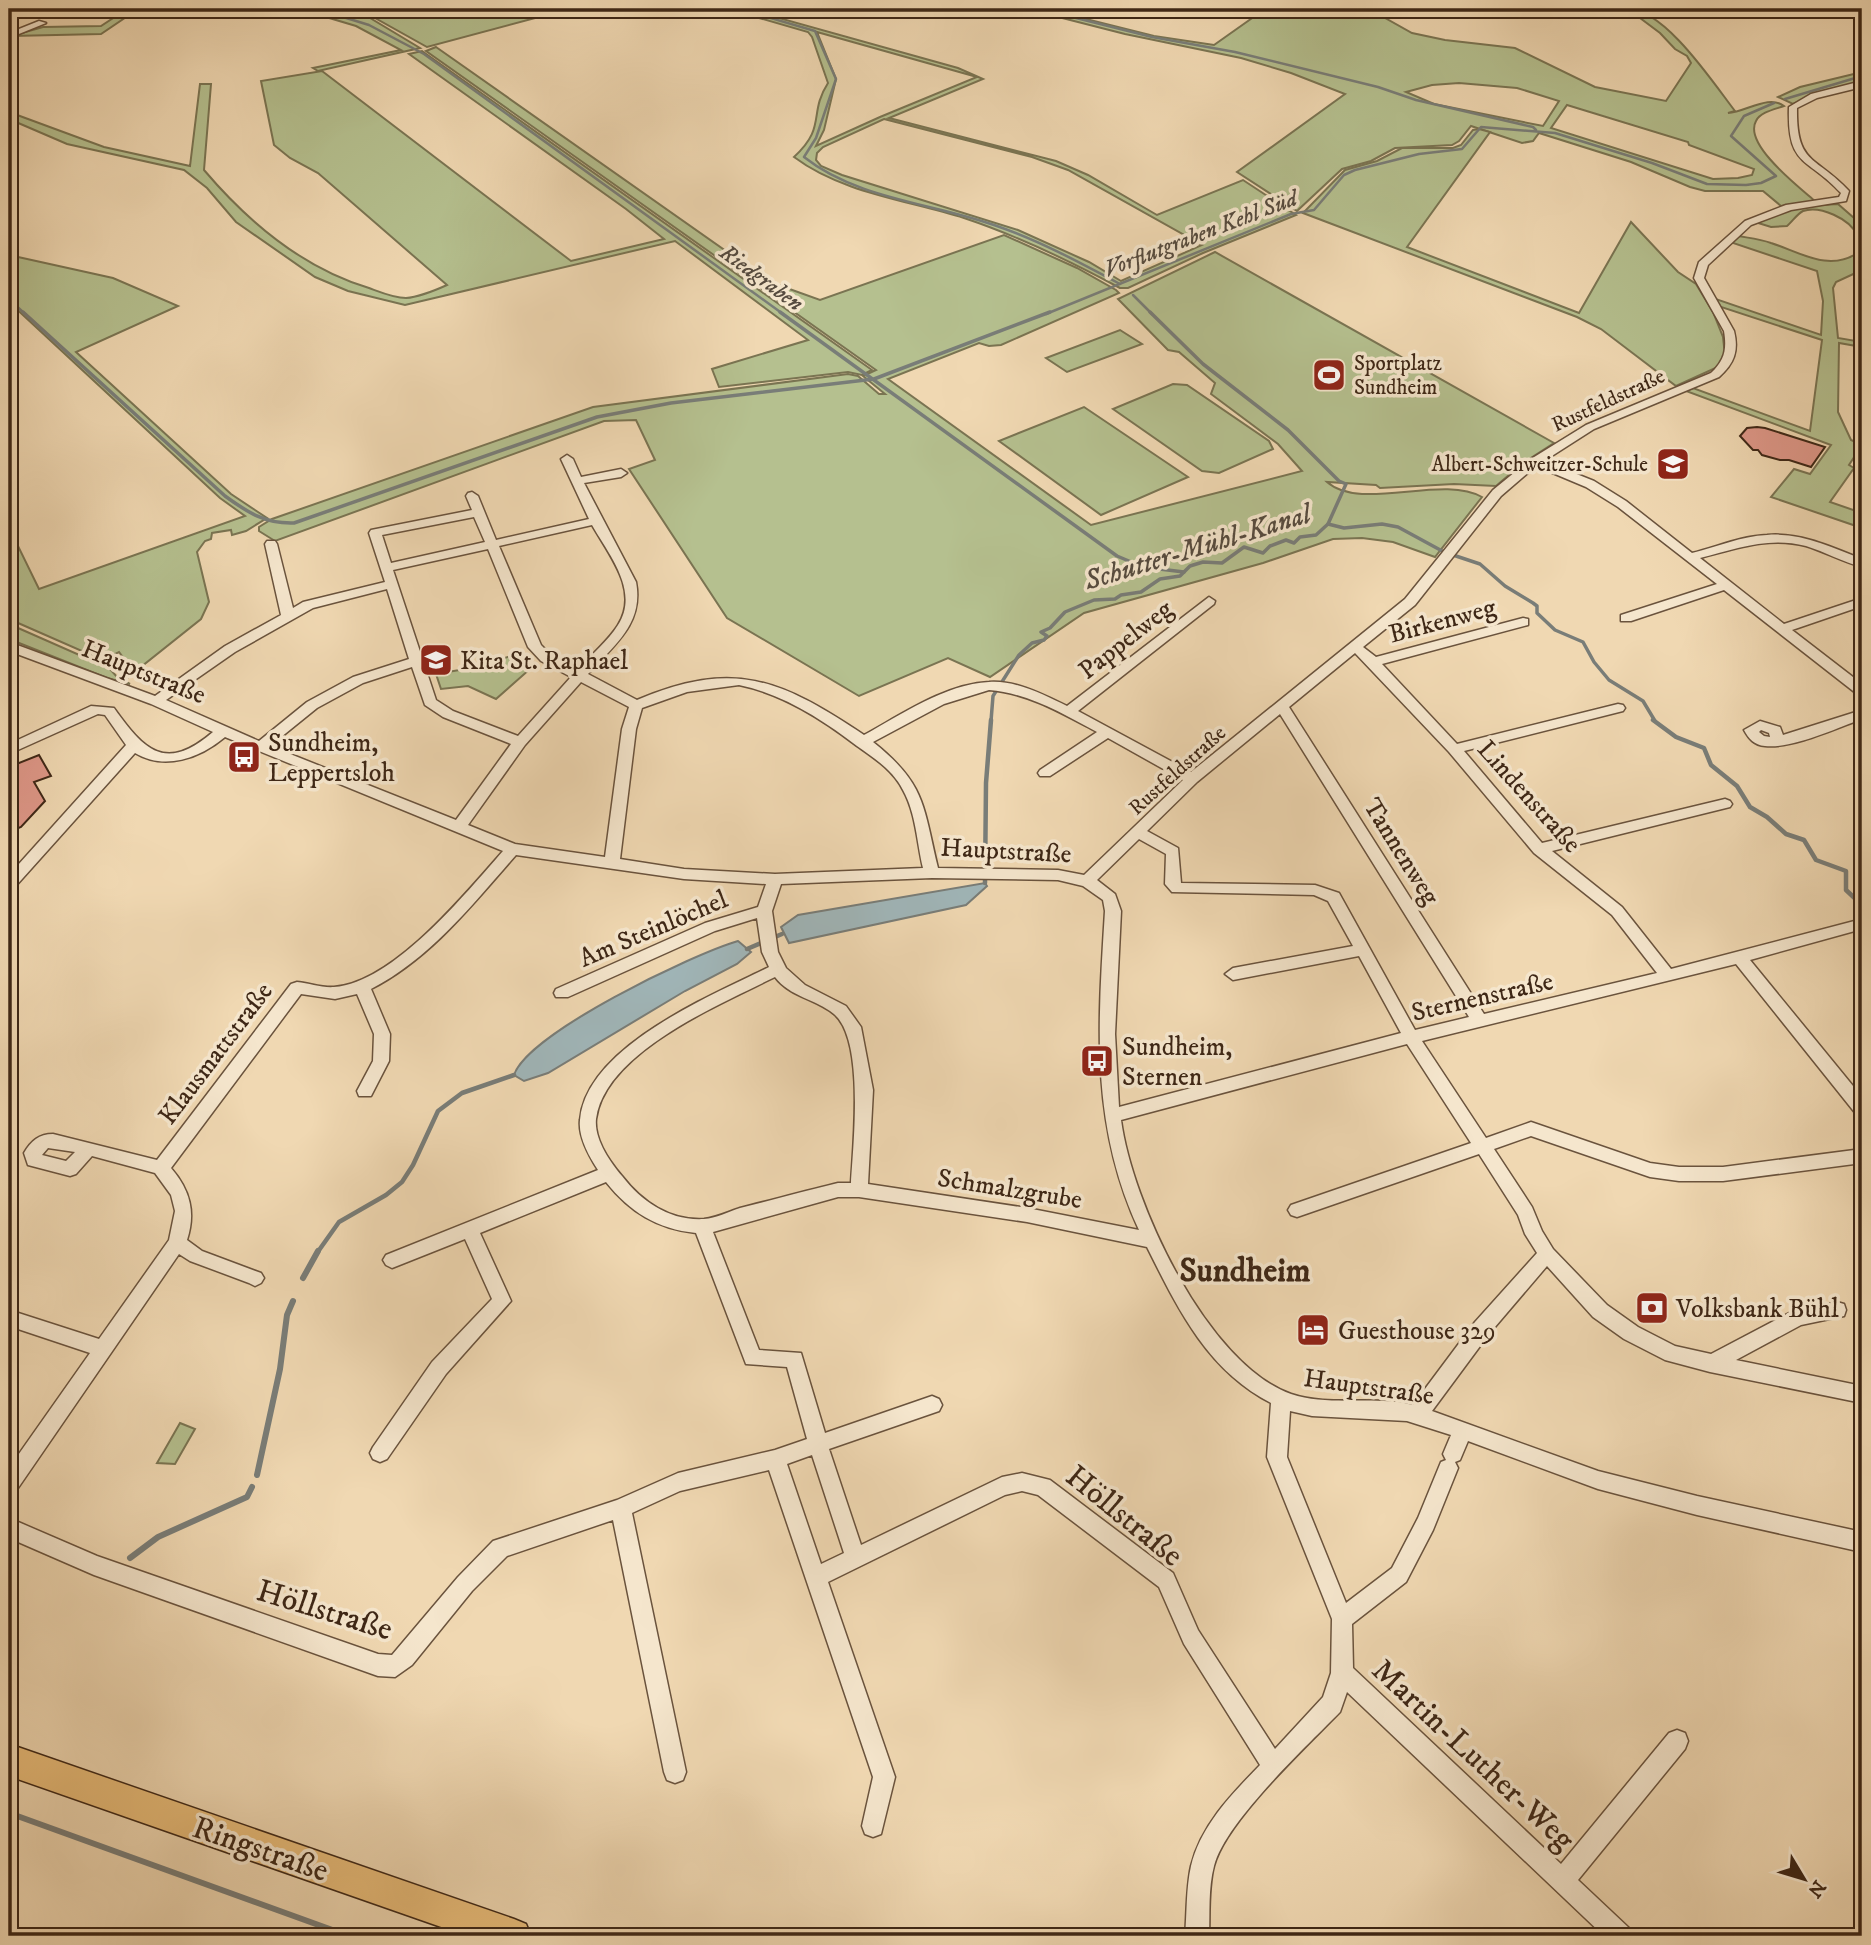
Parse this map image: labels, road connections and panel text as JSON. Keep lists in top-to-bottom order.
{
  "streets": {
    "main road": ["Ringstraße"],
    "street": [
      "Rustfeldstraße",
      "Birkenweg",
      "Pappelweg",
      "Hauptstraße",
      "Lindenstraße",
      "Tannenweg",
      "Am Steinlöchel",
      "Sternenstraße",
      "Klausmattstraße",
      "Schmalzgrube",
      "Höllstraße",
      "Martin-Luther-Weg"
    ]
  },
  "crossings": [
    ["Rustfeldstraße", "Hauptstraße"],
    ["Rustfeldstraße", "Lindenstraße"],
    ["Rustfeldstraße", "Tannenweg"],
    ["Birkenweg", "Lindenstraße"],
    ["Hauptstraße", "Sternenstraße"],
    ["Hauptstraße", "Klausmattstraße"],
    ["Hauptstraße", "Schmalzgrube"],
    ["Lindenstraße", "Sternenstraße"],
    ["Tannenweg", "Sternenstraße"]
  ],
  "districts": ["Sundheim"],
  "water": ["Vorflutgraben Kehl Süd", "Riedgraben", "Schutter-Mühl-Kanal"],
  "places": {
    "sports": ["Sportplatz Sundheim"],
    "school or university": ["Albert-Schweitzer-Schule", "Kita St. Raphael"],
    "bus stop": ["Sundheim, Leppertsloh", "Sundheim, Sternen"],
    "bank": ["Volksbank Bühl"],
    "hotel": ["Guesthouse 329"]
  },
  "north": "bottom right"
}
